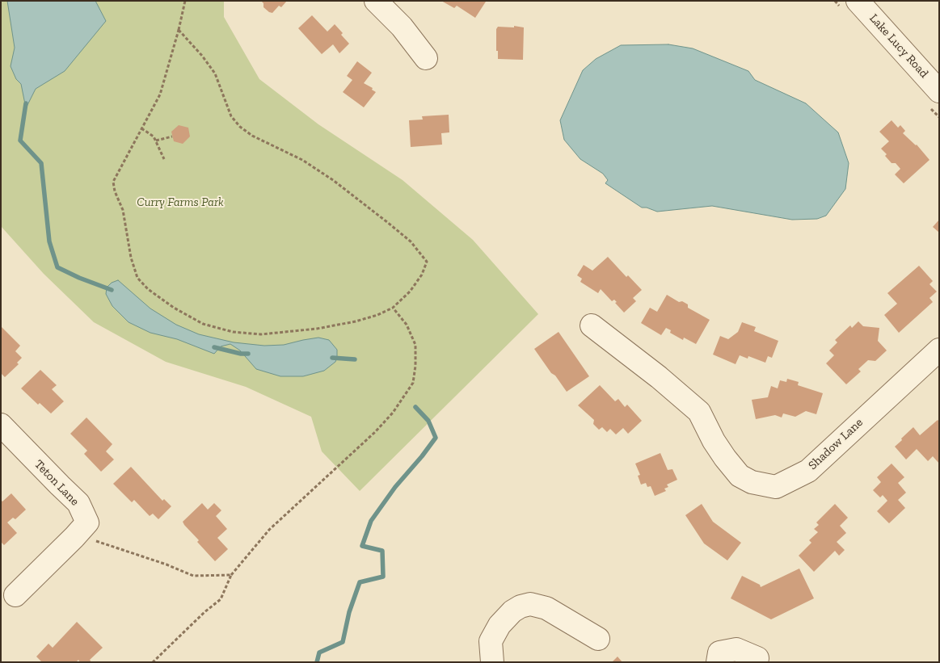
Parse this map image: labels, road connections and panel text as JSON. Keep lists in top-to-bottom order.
{
  "streets": {
    "street": ["Lake Lucy Road", "Shadow Lane", "Teton Lane"]
  },
  "parks": ["Curry Farms Park"]
}
